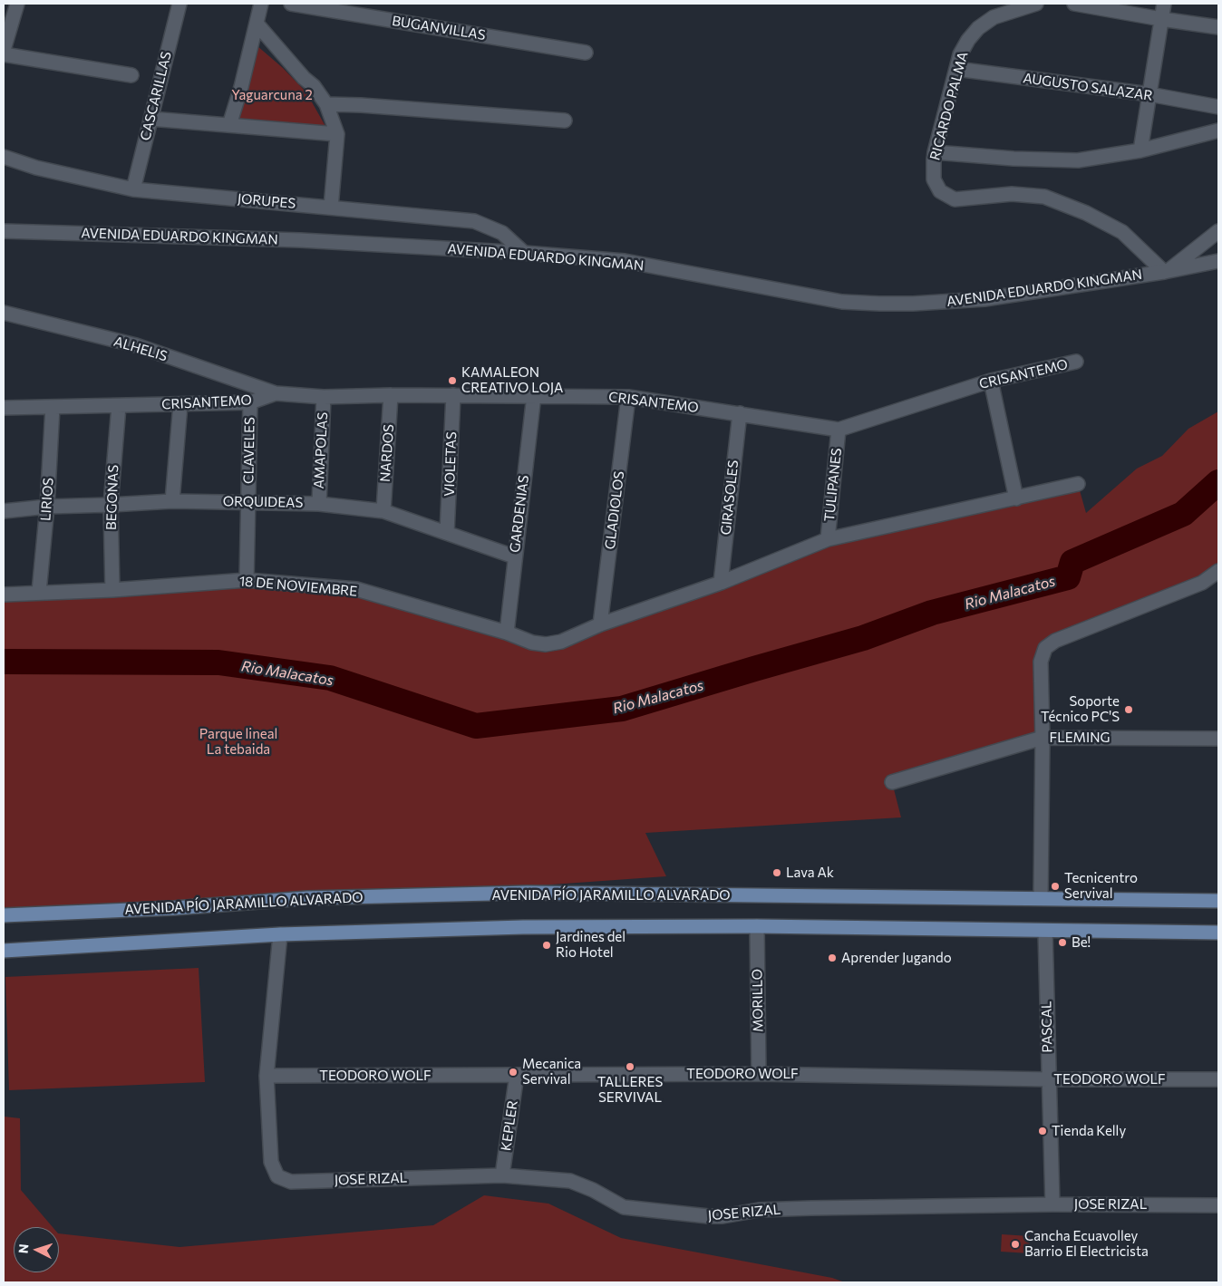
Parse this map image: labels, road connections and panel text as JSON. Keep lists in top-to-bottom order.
{
  "streets": {
    "main road": ["AVENIDA PÍO JARAMILLO ALVARADO"],
    "street": [
      "BUGANVILLAS",
      "AUGUSTO SALAZAR",
      "CASCARILLAS",
      "RICARDO PALMA",
      "JORUPES",
      "AVENIDA EDUARDO KINGMAN",
      "ALHELIS",
      "CRISANTEMO",
      "CLAVELES",
      "AMAPOLAS",
      "NARDOS",
      "VIOLETAS",
      "TULIPANES",
      "BEGONAS",
      "GIRASOLES",
      "LIRIOS",
      "ORQUIDEAS",
      "GLADIOLOS",
      "GARDENIAS",
      "18 DE NOVIEMBRE",
      "FLEMING",
      "MORILLO",
      "PASCAL",
      "TEODORO WOLF",
      "KEPLER",
      "JOSE RIZAL"
    ]
  },
  "crossings": [
    ["AUGUSTO SALAZAR", "RICARDO PALMA"],
    ["CASCARILLAS", "JORUPES"],
    ["RICARDO PALMA", "AVENIDA EDUARDO KINGMAN"],
    ["JORUPES", "AVENIDA EDUARDO KINGMAN"],
    ["ALHELIS", "CRISANTEMO"],
    ["CRISANTEMO", "CLAVELES"],
    ["CRISANTEMO", "AMAPOLAS"],
    ["CRISANTEMO", "NARDOS"],
    ["CRISANTEMO", "VIOLETAS"],
    ["CRISANTEMO", "TULIPANES"],
    ["CRISANTEMO", "BEGONAS"],
    ["CRISANTEMO", "GIRASOLES"],
    ["CRISANTEMO", "LIRIOS"],
    ["CRISANTEMO", "GLADIOLOS"],
    ["CRISANTEMO", "GARDENIAS"],
    ["CLAVELES", "ORQUIDEAS"],
    ["CLAVELES", "18 DE NOVIEMBRE"],
    ["AMAPOLAS", "ORQUIDEAS"],
    ["NARDOS", "ORQUIDEAS"],
    ["VIOLETAS", "ORQUIDEAS"],
    ["TULIPANES", "18 DE NOVIEMBRE"],
    ["BEGONAS", "ORQUIDEAS"],
    ["BEGONAS", "18 DE NOVIEMBRE"],
    ["GIRASOLES", "18 DE NOVIEMBRE"],
    ["LIRIOS", "ORQUIDEAS"],
    ["LIRIOS", "18 DE NOVIEMBRE"],
    ["ORQUIDEAS", "GARDENIAS"],
    ["GLADIOLOS", "18 DE NOVIEMBRE"],
    ["GARDENIAS", "18 DE NOVIEMBRE"],
    ["MORILLO", "TEODORO WOLF"],
    ["PASCAL", "TEODORO WOLF"],
    ["PASCAL", "JOSE RIZAL"],
    ["TEODORO WOLF", "KEPLER"],
    ["TEODORO WOLF", "JOSE RIZAL"],
    ["KEPLER", "JOSE RIZAL"]
  ],
  "water": ["Rio Malacatos"],
  "parks": ["Yaguarcuna 2", "Parque lineal La tebaida"],
  "places": [
    "KAMALEON CREATIVO LOJA",
    "Soporte Técnico PC'S",
    "Lava Ak",
    "Tecnicentro Servival",
    "Be!",
    "Jardines del Rio Hotel",
    "Aprender Jugando",
    "TALLERES SERVIVAL",
    "Mecanica Servival",
    "Tienda Kelly",
    "Cancha Ecuavolley Barrio El Electricista"
  ],
  "north": "left"
}
